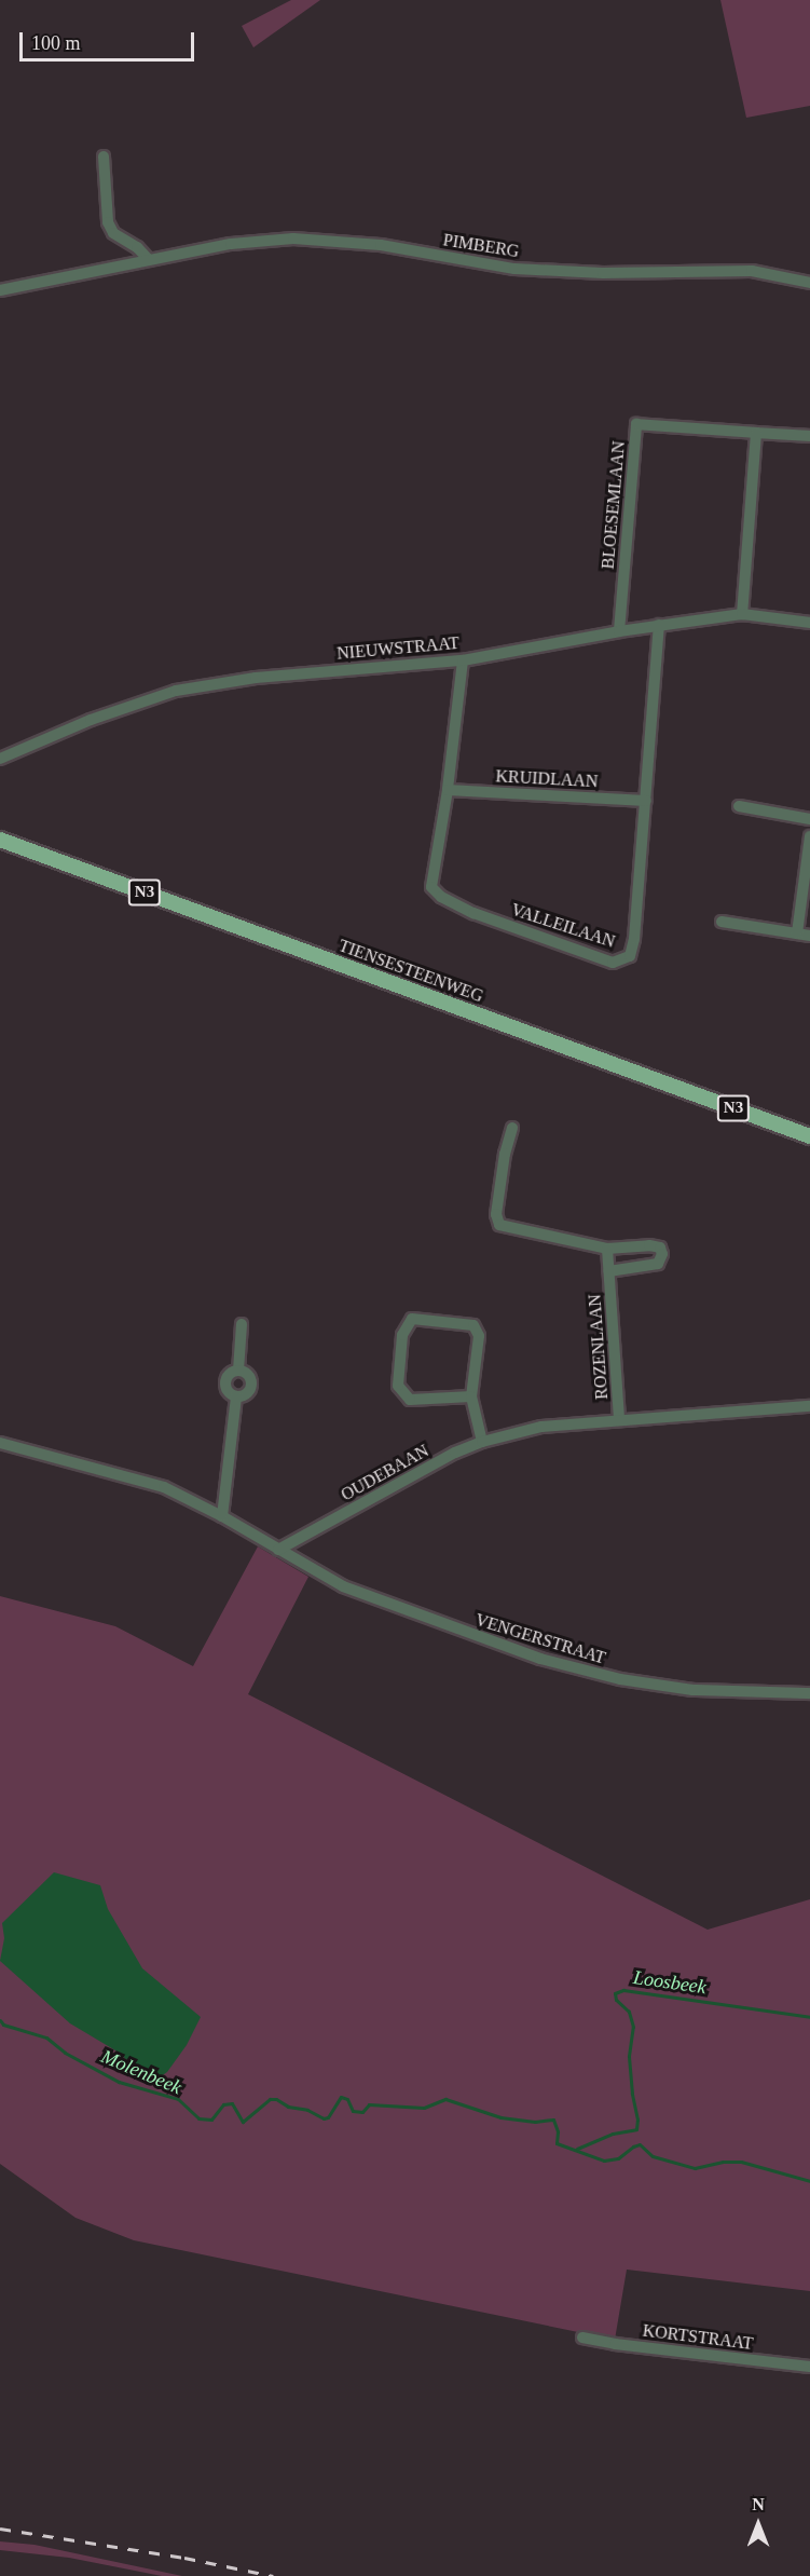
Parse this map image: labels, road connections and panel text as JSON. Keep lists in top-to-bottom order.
{
  "streets": {
    "main road": ["N3", "TIENSESTEENWEG"],
    "street": [
      "PIMBERG",
      "BLOESEMLAAN",
      "NIEUWSTRAAT",
      "KRUIDLAAN",
      "VALLEILAAN",
      "ROZENLAAN",
      "OUDEBAAN",
      "VENGERSTRAAT",
      "KORTSTRAAT"
    ]
  },
  "crossings": [
    ["BLOESEMLAAN", "NIEUWSTRAAT"],
    ["NIEUWSTRAAT", "VALLEILAAN"],
    ["KRUIDLAAN", "VALLEILAAN"],
    ["ROZENLAAN", "OUDEBAAN"],
    ["OUDEBAAN", "VENGERSTRAAT"]
  ],
  "water": ["Loosbeek", "Molenbeek"],
  "scale_bar": "100 m",
  "north": "top"
}
